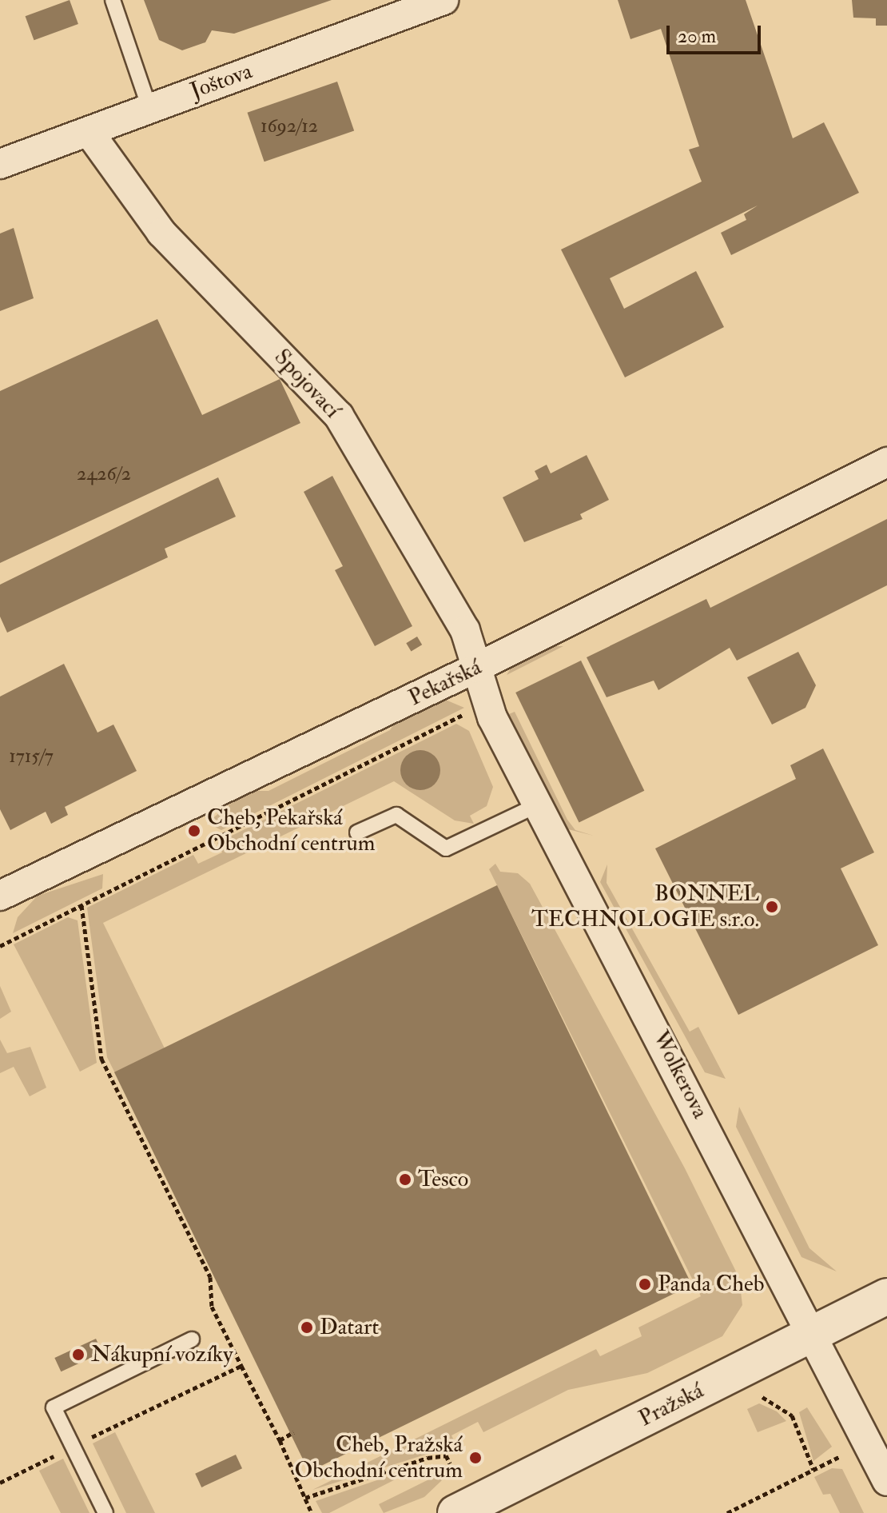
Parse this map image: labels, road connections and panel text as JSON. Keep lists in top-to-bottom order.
{
  "streets": {
    "main road": ["Pražská"],
    "street": [
      "Joštova",
      "Spojovací",
      "Pekařská",
      "Wolkerova"
    ]
  },
  "crossings": [
    ["Joštova", "Spojovací"],
    ["Spojovací", "Pekařská"],
    ["Spojovací", "Wolkerova"],
    ["Pekařská", "Wolkerova"],
    ["Wolkerova", "Pražská"]
  ],
  "places": [
    "Cheb, Pekařská Obchodní centrum",
    "BONNEL TECHNOLOGIE s.r.o.",
    "Tesco",
    "Panda Cheb",
    "Datart",
    "Nákupní vozíky",
    "Cheb, Pražská Obchodní centrum"
  ],
  "house_numbers": ["1692/12", "2426/2", "1715/7"],
  "scale_bar": "20 m"
}
